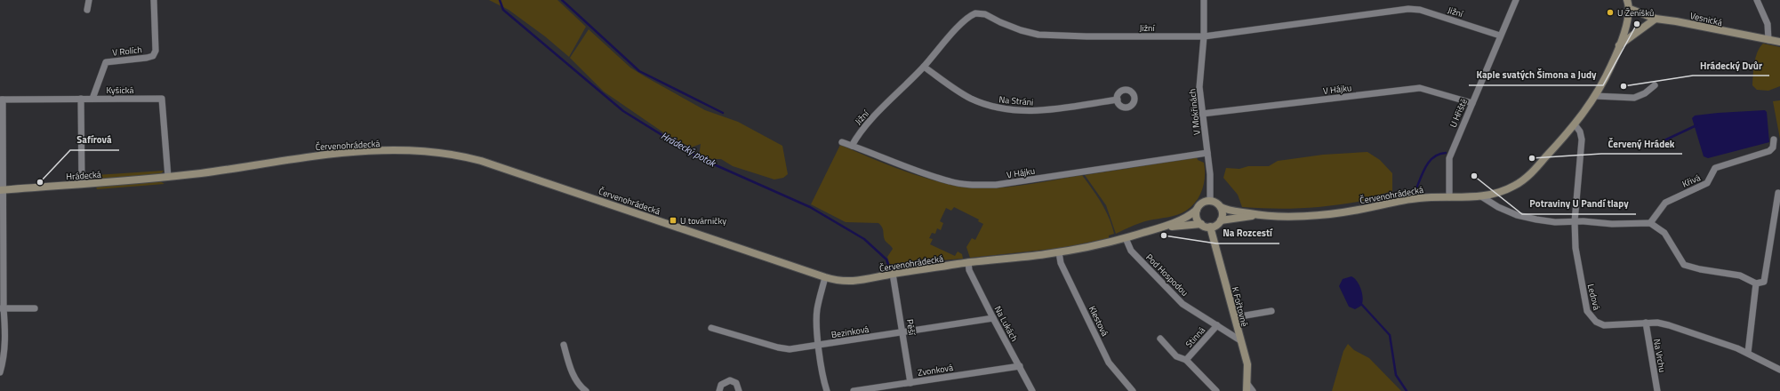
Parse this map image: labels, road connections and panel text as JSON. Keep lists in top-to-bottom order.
{
  "streets": {
    "street": [
      "Jižní",
      "Vesnická",
      "V Rolích",
      "V Hájku",
      "Kyšická",
      "Na Stráni",
      "V Mokřinách",
      "U Hřiště",
      "Červenohrádecká",
      "Hrádecká",
      "Křivá",
      "Pod Hospodou",
      "Ledová",
      "K Fořtovně",
      "Klestová",
      "Na Lukách",
      "Pěší",
      "Bezinková",
      "Stinná",
      "Na Vrchu",
      "Zvonková"
    ]
  },
  "crossings": [
    ["Jižní", "V Hájku"],
    ["Jižní", "Na Stráni"],
    ["Jižní", "V Mokřinách"],
    ["Jižní", "U Hřiště"],
    ["Vesnická", "Červenohrádecká"],
    ["V Rolích", "Kyšická"],
    ["V Hájku", "V Mokřinách"],
    ["V Hájku", "U Hřiště"],
    ["Kyšická", "Červenohrádecká"],
    ["Kyšická", "Hrádecká"],
    ["V Mokřinách", "Červenohrádecká"],
    ["V Mokřinách", "K Fořtovně"],
    ["U Hřiště", "Červenohrádecká"],
    ["Červenohrádecká", "Hrádecká"],
    ["Červenohrádecká", "Pod Hospodou"],
    ["Červenohrádecká", "Ledová"],
    ["Červenohrádecká", "K Fořtovně"],
    ["Červenohrádecká", "Klestová"],
    ["Červenohrádecká", "Na Lukách"],
    ["Červenohrádecká", "Pěší"],
    ["Pod Hospodou", "K Fořtovně"],
    ["Pod Hospodou", "Stinná"],
    ["Ledová", "Na Vrchu"],
    ["Na Lukách", "Bezinková"],
    ["Na Lukách", "Zvonková"],
    ["Pěší", "Bezinková"],
    ["Pěší", "Zvonková"]
  ],
  "water": ["Hrádecký potok"],
  "places": {
    "other": [
      "U Ženíšků",
      "Kaple svatých Šimona a Judy",
      "Hrádecký Dvůr",
      "Červený Hrádek",
      "Potraviny U Pandí tlapy",
      "Safírová",
      "Na Rozcestí"
    ],
    "transit": ["U továrničky"]
  }
}
